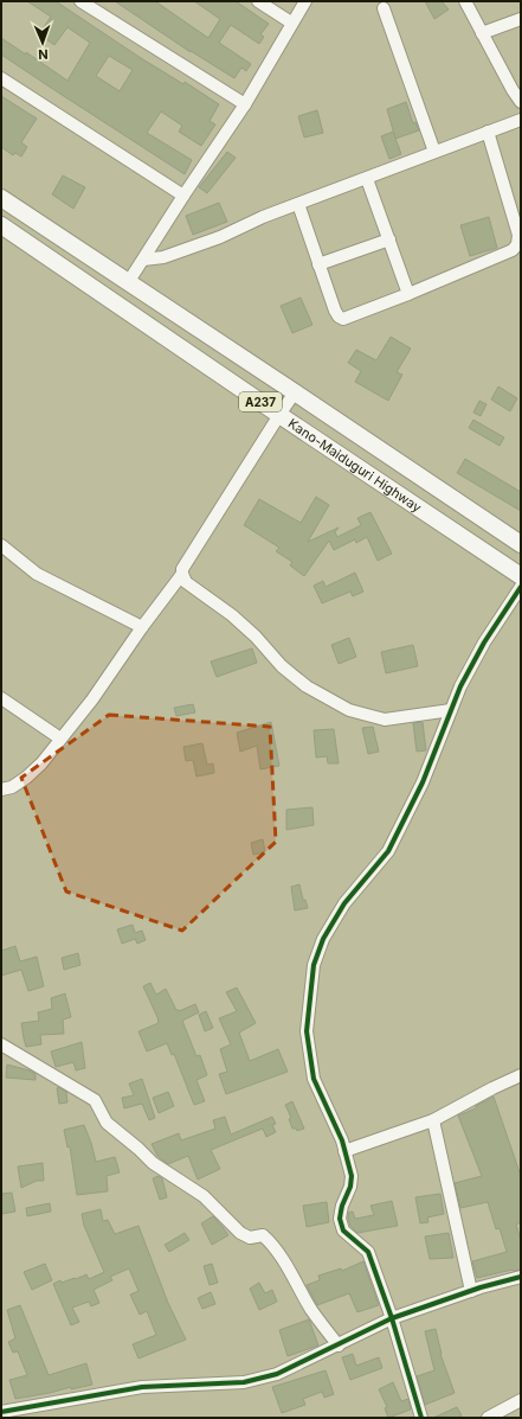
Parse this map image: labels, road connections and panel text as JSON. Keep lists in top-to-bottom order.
{
  "streets": {
    "highway": ["A237", "Kano-Maiduguri Highway"]
  },
  "north": "bottom"
}
